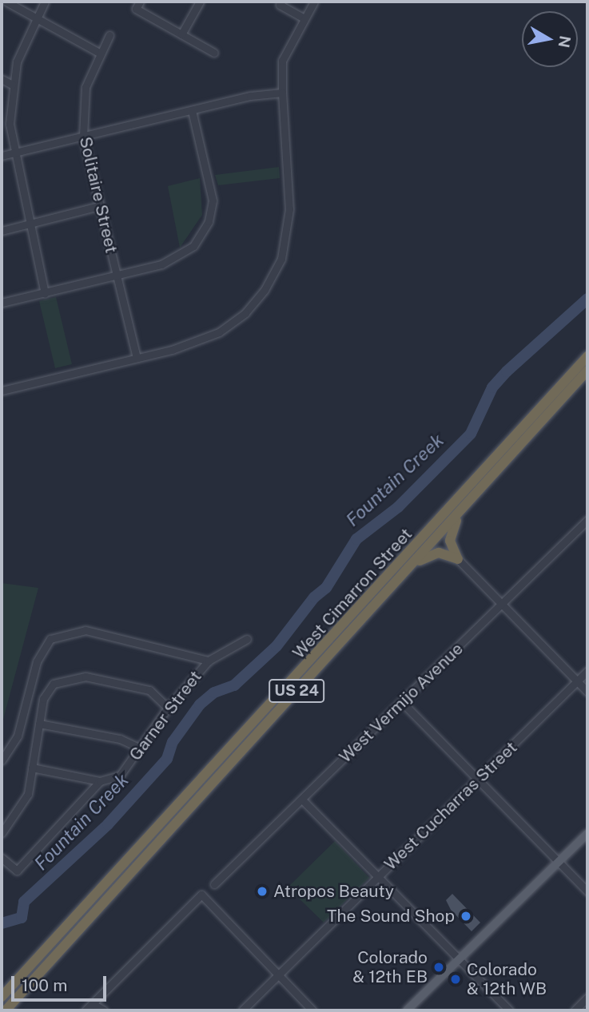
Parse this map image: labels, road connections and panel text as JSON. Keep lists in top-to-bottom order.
{
  "streets": {
    "highway": ["West Cimarron Street", "US 24"],
    "street": [
      "Solitaire Street",
      "West Vermijo Avenue",
      "Garner Street",
      "West Cucharras Street"
    ]
  },
  "water": ["Fountain Creek"],
  "places": [
    "Atropos Beauty",
    "The Sound Shop",
    "Colorado & 12th EB",
    "Colorado & 12th WB"
  ],
  "scale_bar": "100 m",
  "north": "right"
}
